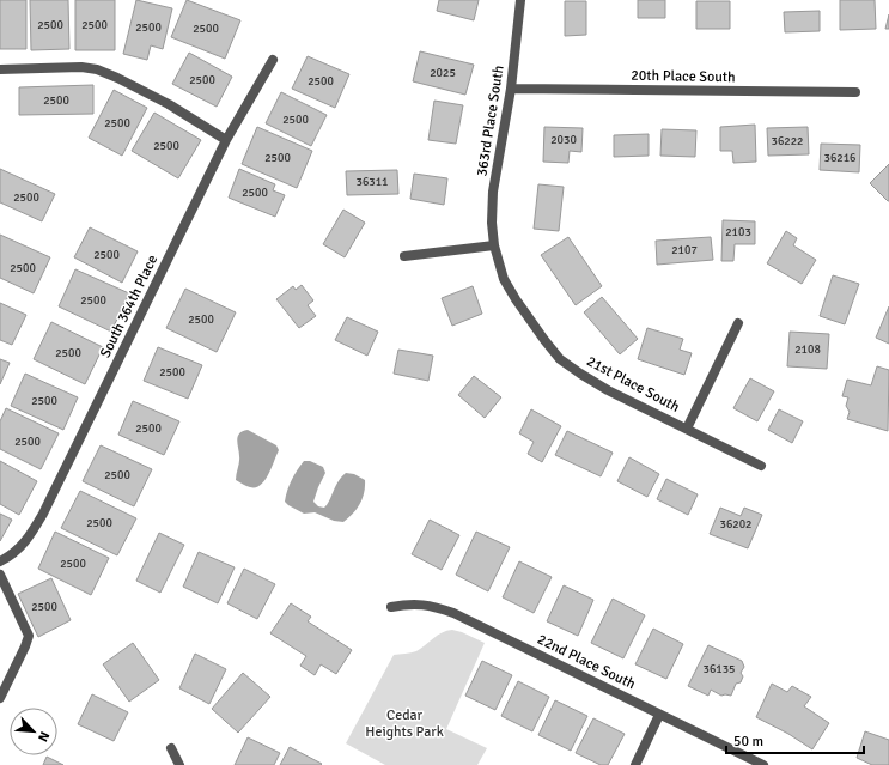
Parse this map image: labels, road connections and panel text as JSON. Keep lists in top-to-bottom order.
{
  "streets": {
    "street": [
      "20th Place South",
      "363rd Place South",
      "South 364th Place",
      "21st Place South",
      "22nd Place South"
    ]
  },
  "crossings": [
    ["20th Place South", "363rd Place South"],
    ["363rd Place South", "21st Place South"]
  ],
  "parks": ["Cedar Heights Park"],
  "house_numbers": [
    "2500",
    "2500",
    "2500",
    "2500",
    "2025",
    "2500",
    "2500",
    "2500",
    "2500",
    "2500",
    "2030",
    "36222",
    "2500",
    "2500",
    "36216",
    "36311",
    "2500",
    "2500",
    "2103",
    "2107",
    "2500",
    "2500",
    "2500",
    "2500",
    "2108",
    "2500",
    "2500",
    "2500",
    "2500",
    "2500",
    "2500",
    "2500",
    "36202",
    "2500",
    "2500",
    "36135"
  ],
  "scale_bar": "50 m",
  "north": "bottom right"
}
